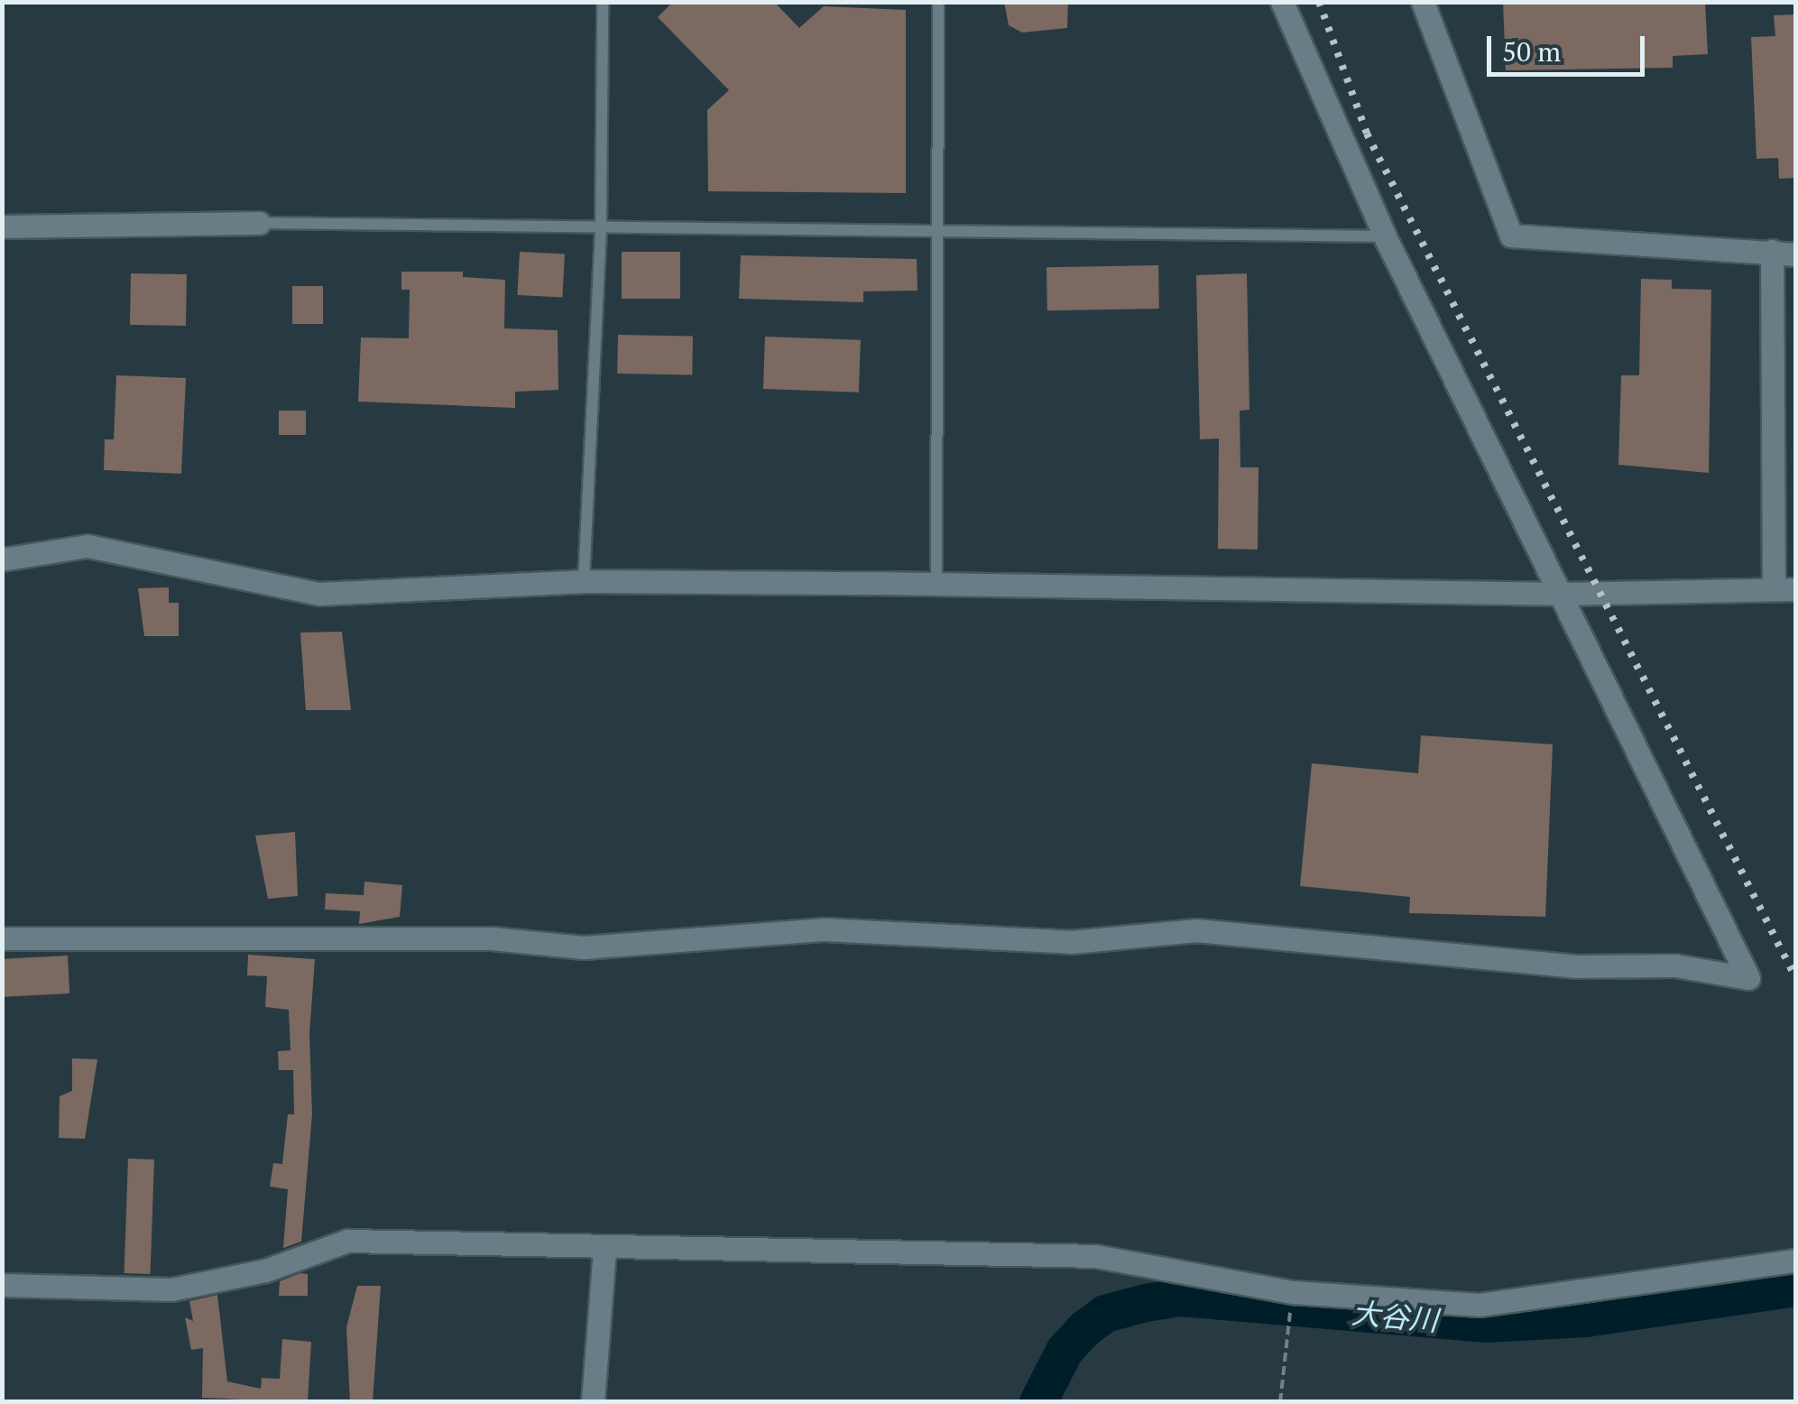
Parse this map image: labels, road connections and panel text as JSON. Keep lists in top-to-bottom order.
{
  "water": ["大谷川"],
  "scale_bar": "50 m"
}
